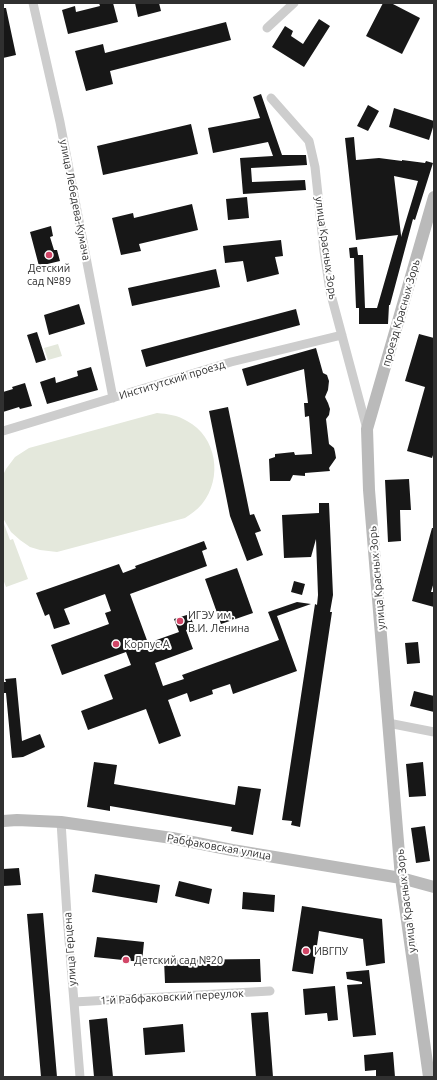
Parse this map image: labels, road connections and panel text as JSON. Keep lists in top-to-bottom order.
{
  "streets": {
    "street": [
      "улица Лебедева-Кумача",
      "улица Красных Зорь",
      "проезд Красных Зорь",
      "Институтский проезд",
      "Рабфаковская улица",
      "улица Герцена",
      "1-й Рабфаковский переулок"
    ]
  },
  "crossings": [
    ["улица Лебедева-Кумача", "Институтский проезд"],
    ["улица Красных Зорь", "проезд Красных Зорь"],
    ["улица Красных Зорь", "Институтский проезд"],
    ["улица Красных Зорь", "Рабфаковская улица"],
    ["Рабфаковская улица", "улица Герцена"],
    ["улица Герцена", "1-й Рабфаковский переулок"]
  ],
  "places": [
    "Детский сад №89",
    "ИГЭУ им. В.И. Ленина",
    "Корпус А",
    "ИВГПУ",
    "Детский сад №20"
  ]
}
